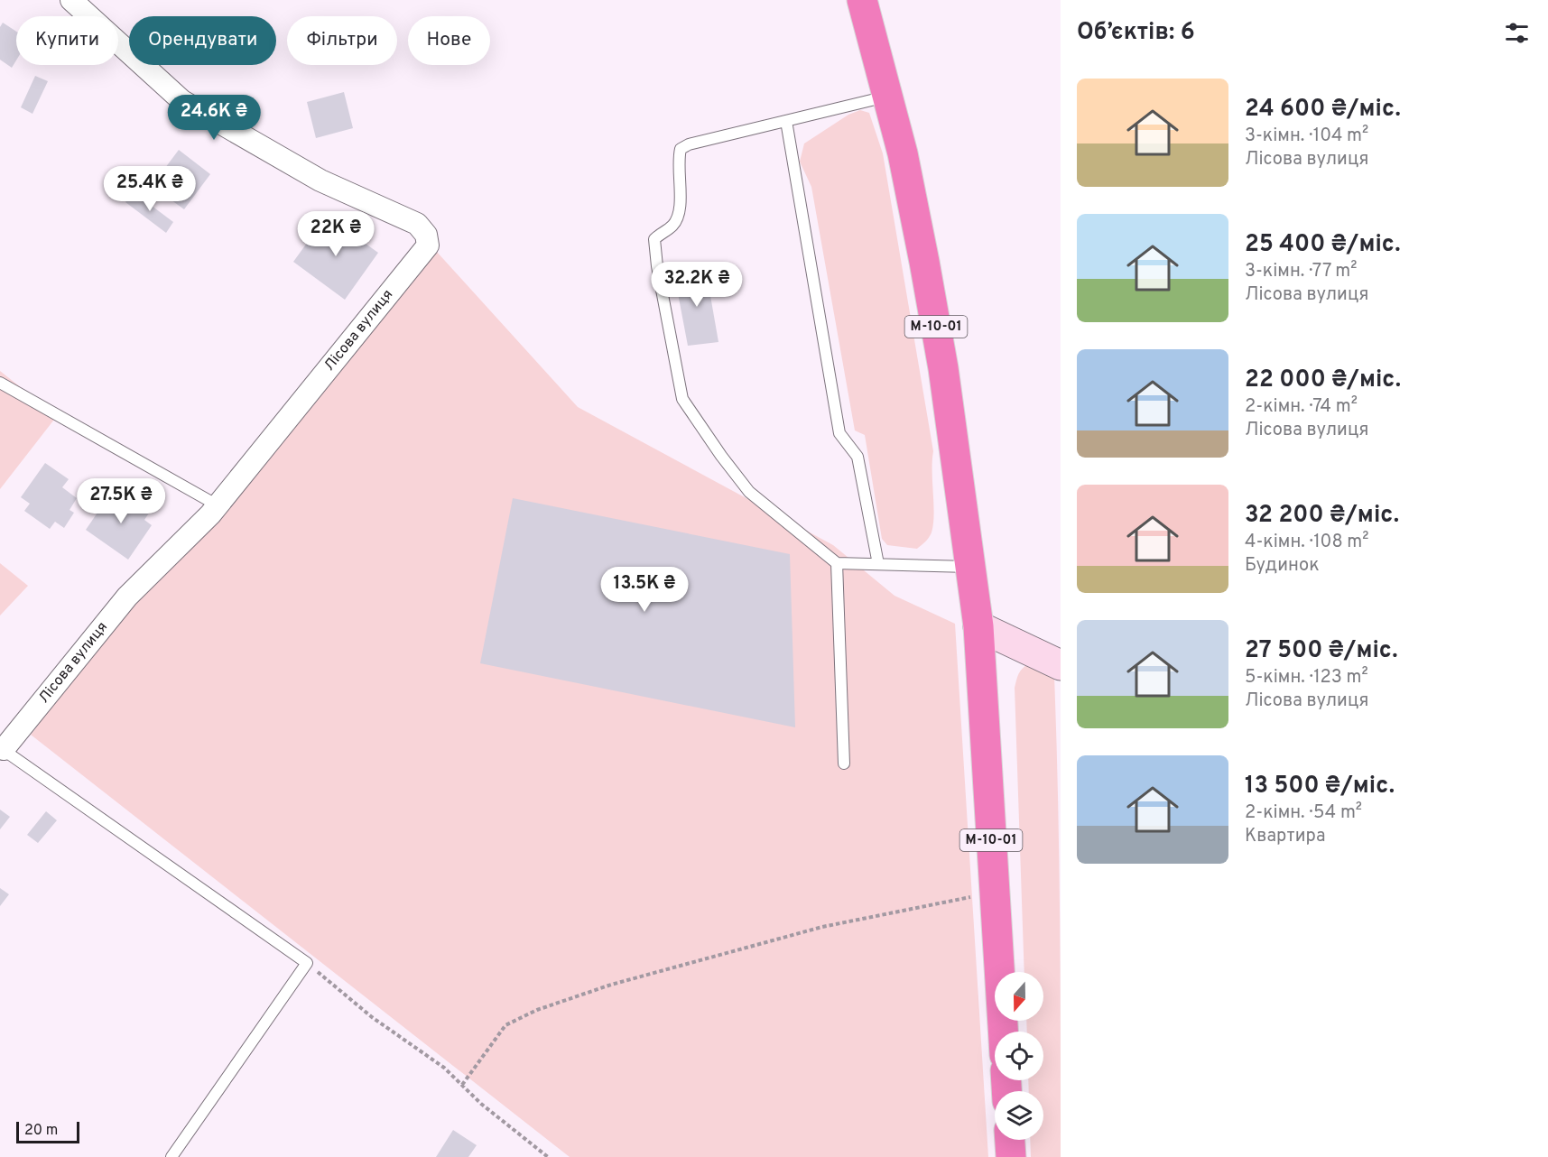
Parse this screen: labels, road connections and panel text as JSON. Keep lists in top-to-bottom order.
{
  "streets": {
    "highway": ["М-10-01"],
    "street": ["Лісова вулиця"]
  },
  "scale_bar": "20 m",
  "north": "bottom",
  "page": {
    "heading": "Об’єктів: 6",
    "chip": [
      "Купити",
      "Орендувати",
      "Фільтри",
      "Нове"
    ],
    "list": [
      {
        "name": "24 600 ₴/міс.",
        "note": "3-кімн. · 104 m² · Лісова вулиця"
      },
      {
        "name": "25 400 ₴/міс.",
        "note": "3-кімн. · 77 m² · Лісова вулиця"
      },
      {
        "name": "22 000 ₴/міс.",
        "note": "2-кімн. · 74 m² · Лісова вулиця"
      },
      {
        "name": "32 200 ₴/міс.",
        "note": "4-кімн. · 108 m² · Будинок"
      },
      {
        "name": "27 500 ₴/міс.",
        "note": "5-кімн. · 123 m² · Лісова вулиця"
      },
      {
        "name": "13 500 ₴/міс.",
        "note": "2-кімн. · 54 m² · Квартира"
      }
    ],
    "price": [
      "24.6K ₴",
      "25.4K ₴",
      "22K ₴",
      "32.2K ₴",
      "27.5K ₴",
      "13.5K ₴"
    ],
    "scale": "20 m"
  }
}
